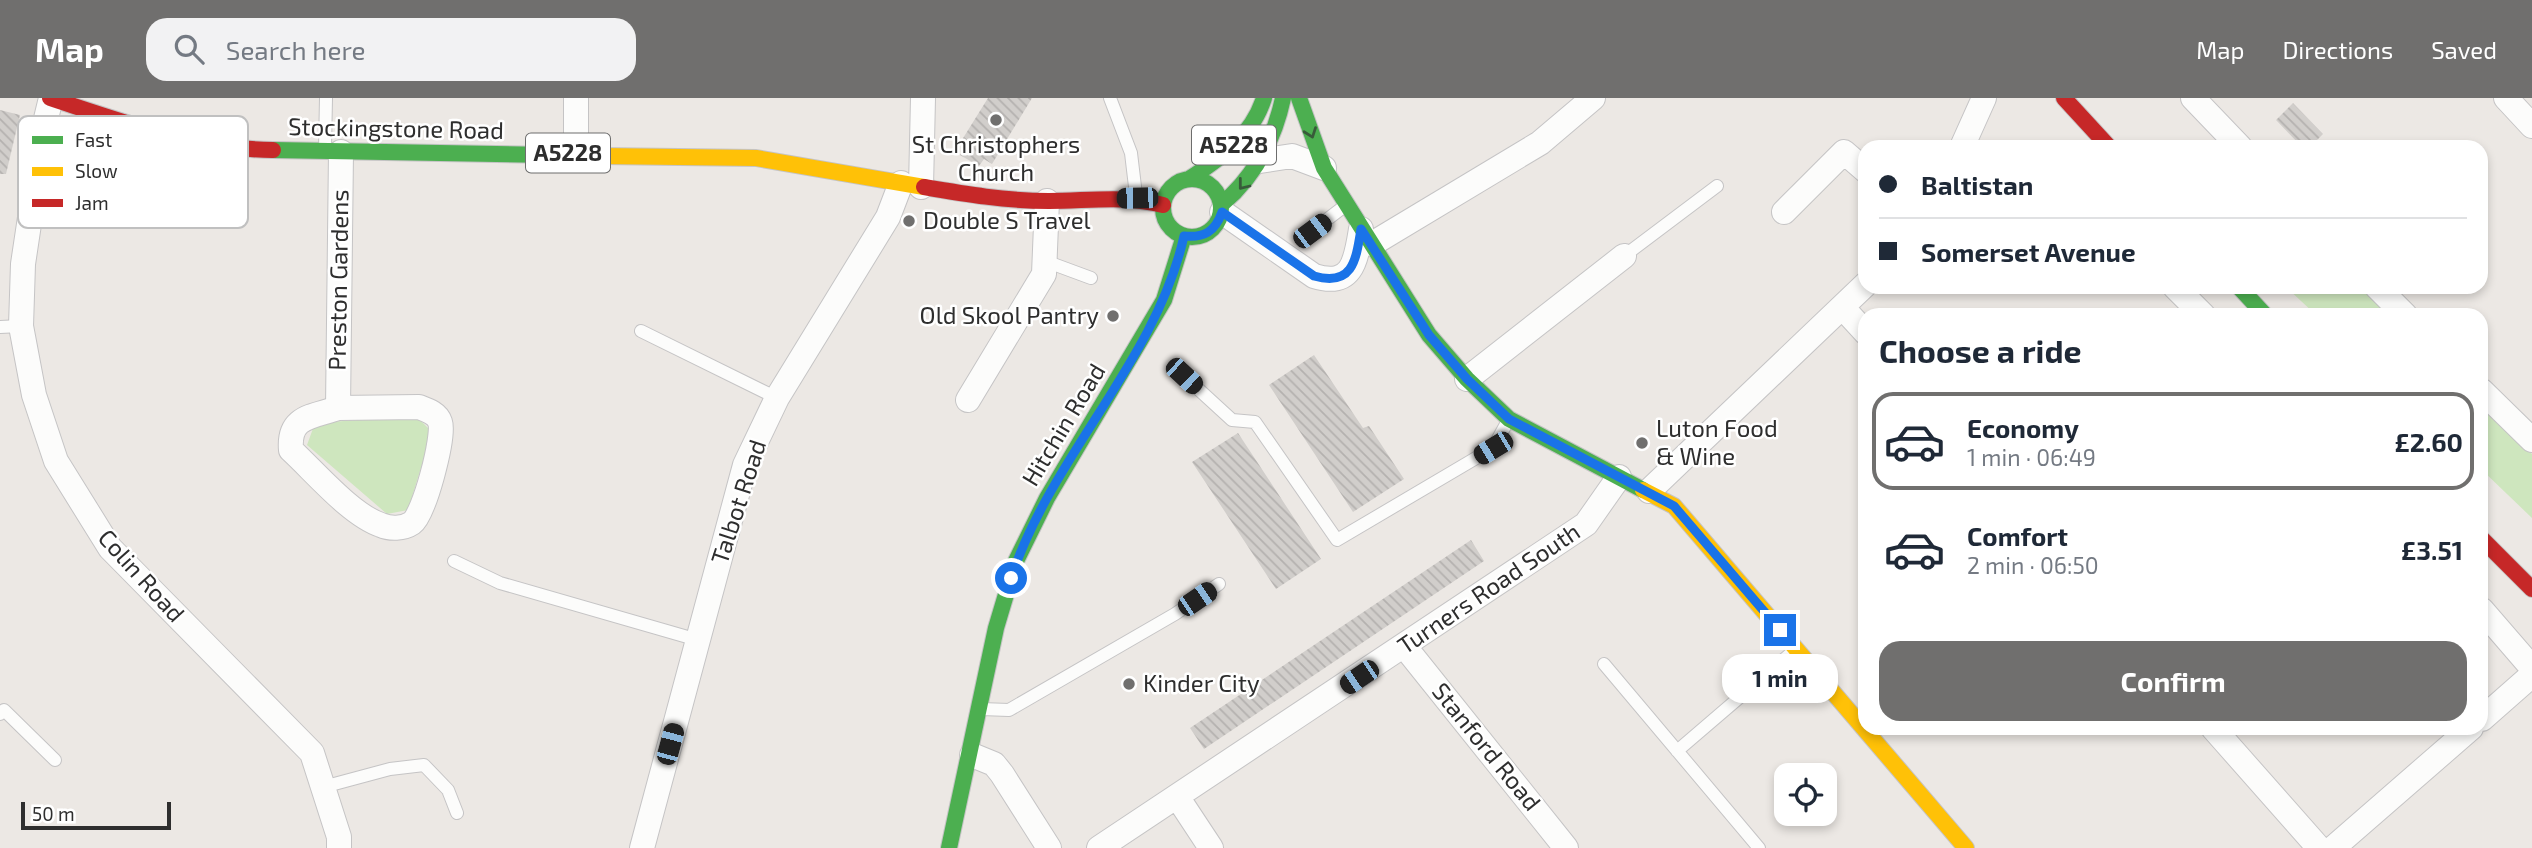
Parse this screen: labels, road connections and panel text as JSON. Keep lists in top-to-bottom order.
{
  "streets": {
    "main road": ["Stockingstone Road", "A5228", "Hitchin Road"],
    "street": [
      "Preston Gardens",
      "Talbot Road",
      "Colin Road",
      "Turners Road South",
      "Stanford Road"
    ]
  },
  "crossings": [
    ["Stockingstone Road", "A5228"],
    ["Stockingstone Road", "Preston Gardens"],
    ["Stockingstone Road", "Hitchin Road"],
    ["Stockingstone Road", "Talbot Road"],
    ["Stockingstone Road", "Colin Road"],
    ["A5228", "Hitchin Road"],
    ["Turners Road South", "Stanford Road"]
  ],
  "places": [
    "St Christophers Church",
    "Double S Travel",
    "Old Skool Pantry",
    "Luton Food & Wine",
    "Kinder City"
  ],
  "legend": ["Fast", "Slow", "Jam"],
  "scale_bar": "50 m",
  "page": {
    "header": "Map",
    "search": "Search here",
    "nav": ["Map", "Directions", "Saved"],
    "banner": ["Baltistan", "Somerset Avenue"],
    "heading": "Choose a ride",
    "list": [
      {
        "name": "Economy",
        "note": "1 min · 06:49",
        "value": "£2.60"
      },
      {
        "name": "Comfort",
        "note": "2 min · 06:50",
        "value": "£3.51"
      }
    ],
    "buttons": "Confirm",
    "bubble": "1 min",
    "scale": "50 m"
  }
}
